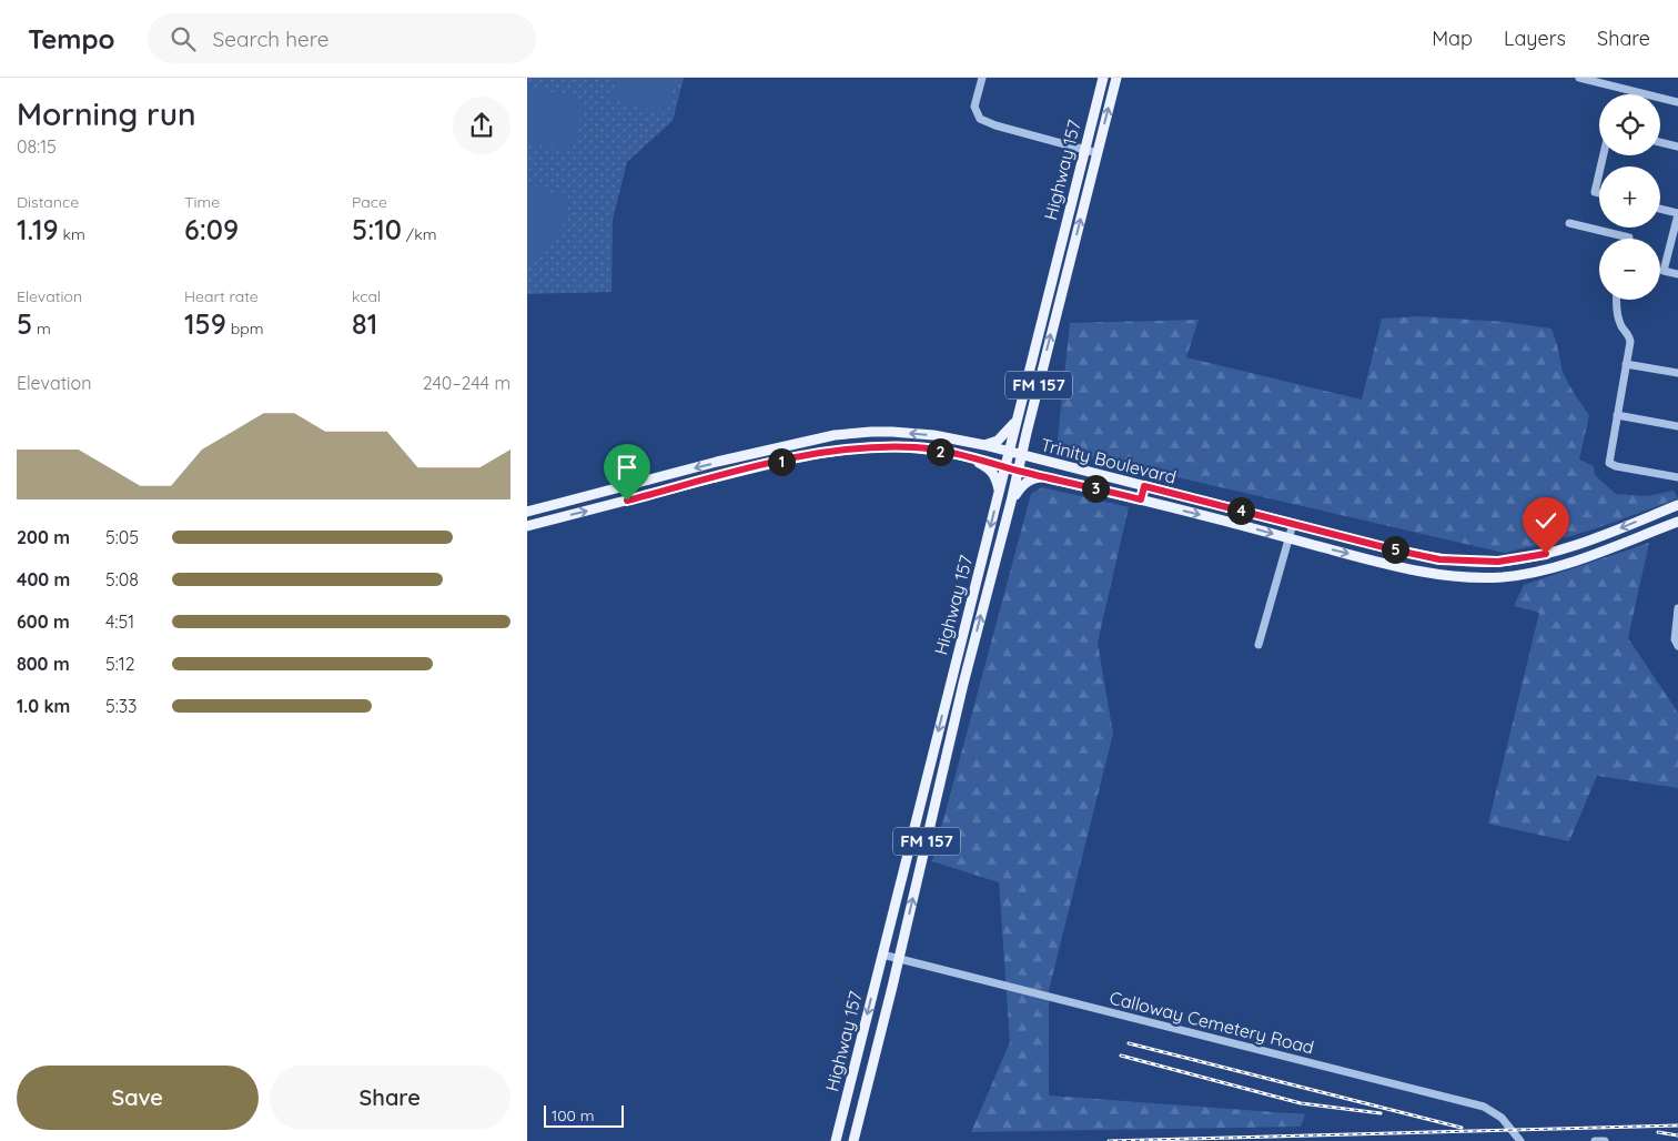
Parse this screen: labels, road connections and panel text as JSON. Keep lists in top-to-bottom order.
{
  "streets": {
    "main road": ["Highway 157", "FM 157", "Trinity Boulevard"],
    "street": ["Calloway Cemetery Road"]
  },
  "crossings": [
    ["Highway 157", "Trinity Boulevard"],
    ["Highway 157", "Calloway Cemetery Road"]
  ],
  "scale_bar": "100 m",
  "page": {
    "header": "Tempo",
    "search": "Search here",
    "nav": ["Map", "Layers", "Share"],
    "heading": ["Morning run", "08:15"],
    "map_buttons": ["+", "−"],
    "stats": [
      ["Distance", "1.19 km"],
      ["Time", "6:09"],
      ["Pace", "5:10 /km"],
      ["Elevation", "5 m"],
      ["Heart rate", "159 bpm"],
      ["kcal", "81"]
    ],
    "chart": ["Elevation", "240–244 m"],
    "pins": [
      "2",
      "1",
      "3",
      "4",
      "5"
    ],
    "list": [
      {
        "name": "200 m",
        "note": "5:05"
      },
      {
        "name": "400 m",
        "note": "5:08"
      },
      {
        "name": "600 m",
        "note": "4:51"
      },
      {
        "name": "800 m",
        "note": "5:12"
      },
      {
        "name": "1.0 km",
        "note": "5:33"
      }
    ],
    "buttons": ["Save", "Share"],
    "scale": "100 m"
  }
}
